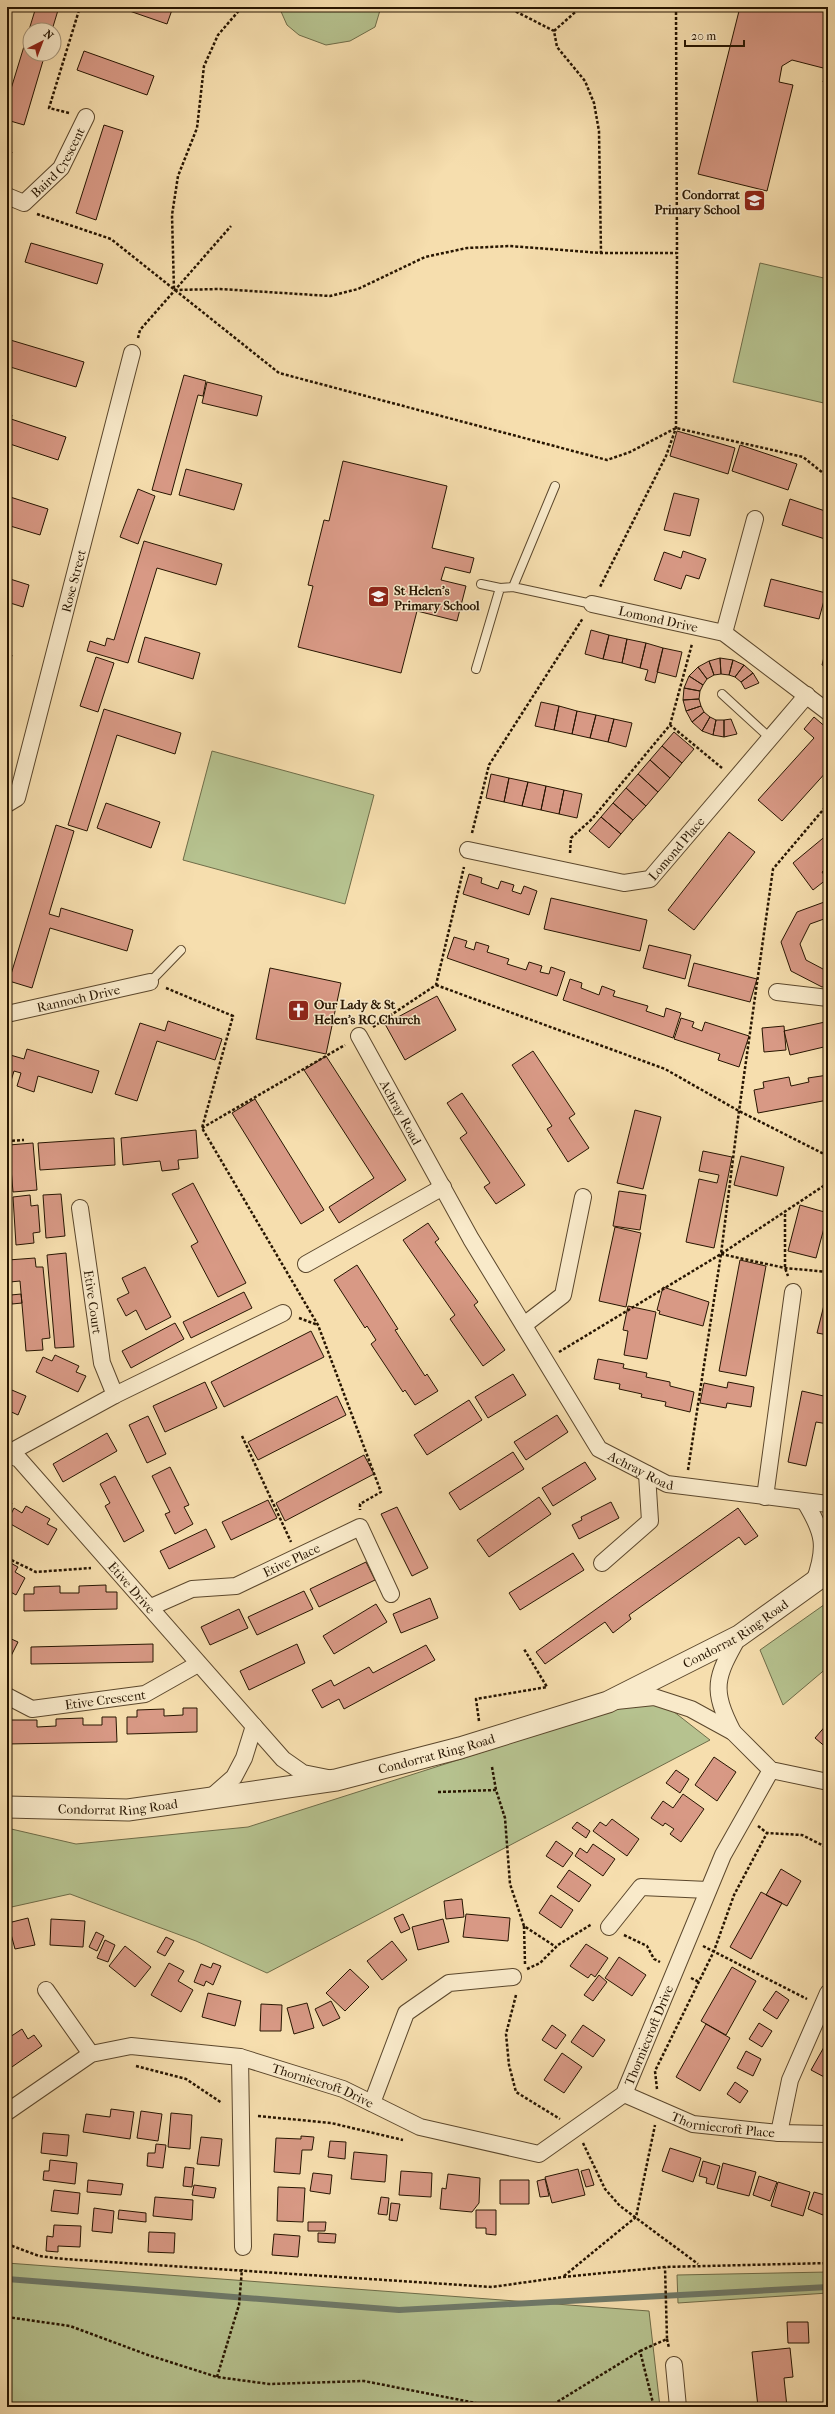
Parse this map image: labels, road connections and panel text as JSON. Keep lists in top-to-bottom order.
{
  "streets": {
    "street": [
      "Baird Crescent",
      "Rose Street",
      "Lomond Drive",
      "Lomond Place",
      "Rannoch Drive",
      "Achray Road",
      "Etive Court",
      "Etive Place",
      "Etive Drive",
      "Condorrat Ring Road",
      "Etive Crescent",
      "Thorniecroft Drive",
      "Thorniecroft Place"
    ]
  },
  "crossings": [
    ["Lomond Drive", "Lomond Place"],
    ["Etive Place", "Etive Drive"],
    ["Etive Drive", "Condorrat Ring Road"],
    ["Etive Drive", "Etive Crescent"],
    ["Thorniecroft Drive", "Thorniecroft Place"]
  ],
  "places": {
    "school or university": ["Condorrat Primary School", "St Helen's Primary School"],
    "church": ["Our Lady & St Helen's RC Church"]
  },
  "scale_bar": "20 m",
  "north": "top right"
}
